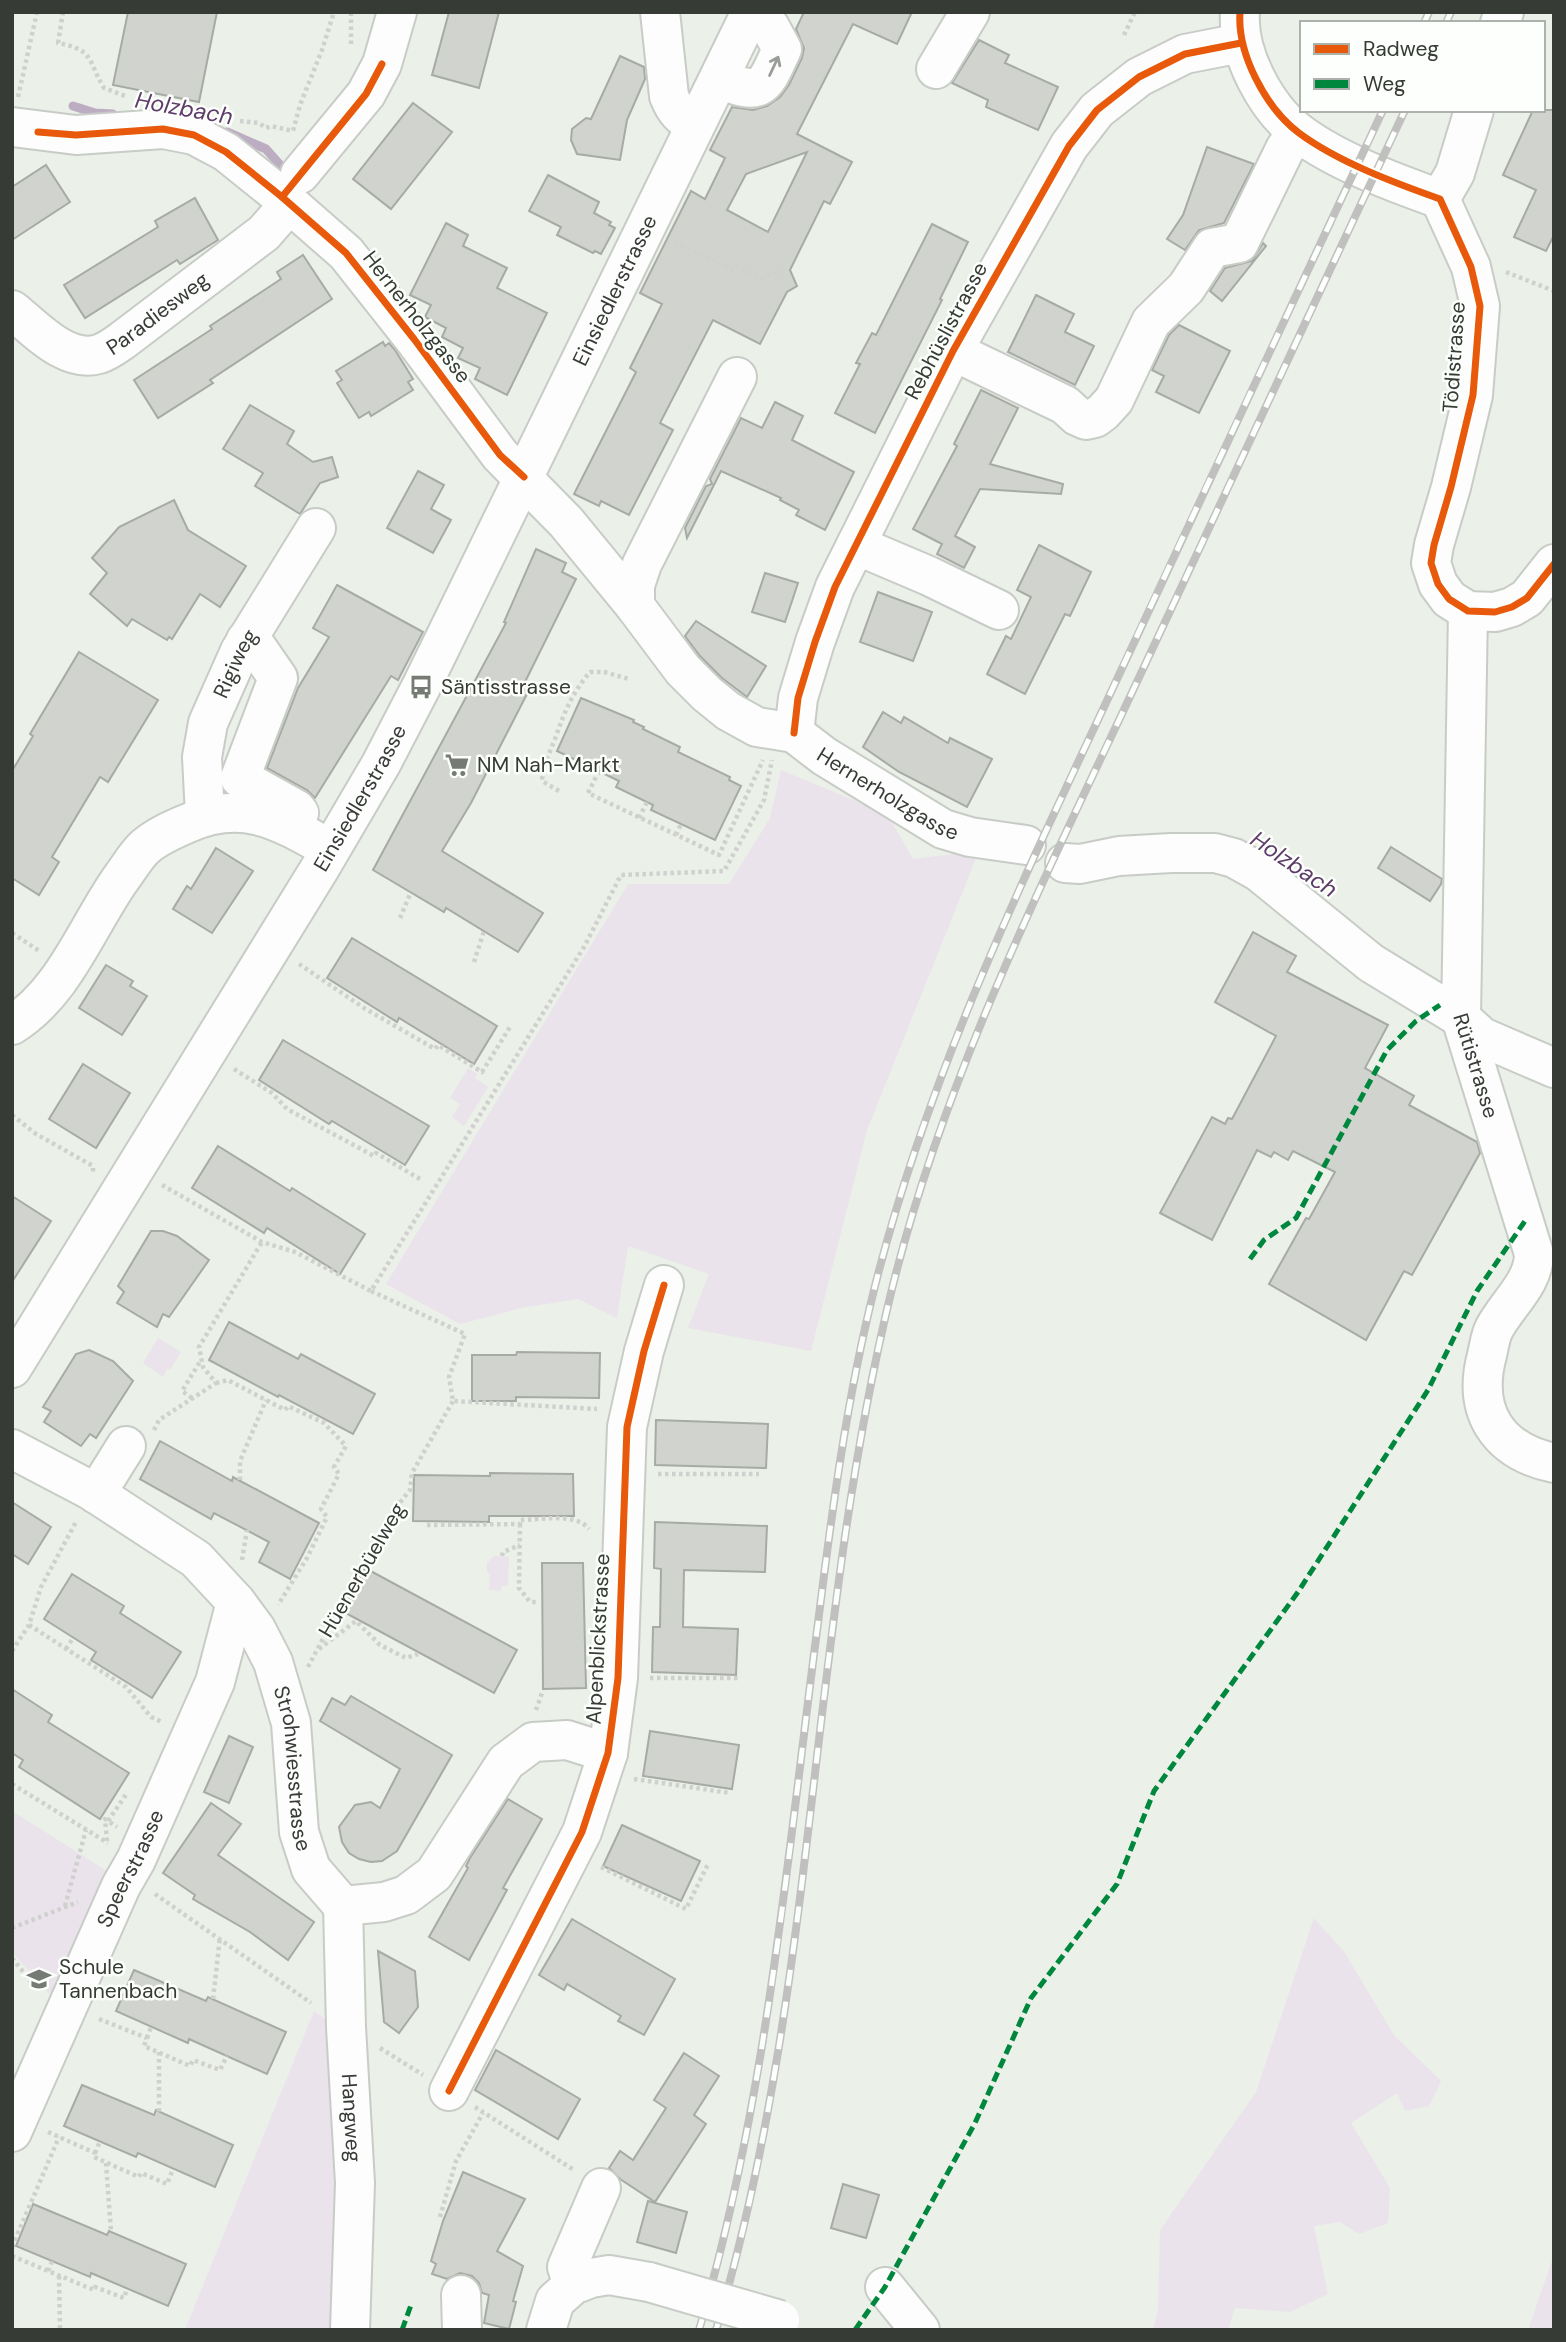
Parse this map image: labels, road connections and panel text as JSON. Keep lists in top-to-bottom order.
{
  "streets": {
    "street": [
      "Einsiedlerstrasse",
      "Paradiesweg",
      "Hernerholzgasse",
      "Rebhüslistrasse",
      "Tödistrasse",
      "Rigiweg",
      "Rütistrasse",
      "Alpenblickstrasse",
      "Strohwiesstrasse",
      "Speerstrasse",
      "Hangweg"
    ],
    "path": ["Hüenerbüelweg"]
  },
  "crossings": [
    ["Einsiedlerstrasse", "Hernerholzgasse"],
    ["Paradiesweg", "Hernerholzgasse"],
    ["Hernerholzgasse", "Rebhüslistrasse"],
    ["Tödistrasse", "Rütistrasse"],
    ["Hüenerbüelweg", "Strohwiesstrasse"],
    ["Strohwiesstrasse", "Speerstrasse"],
    ["Strohwiesstrasse", "Hangweg"]
  ],
  "water": ["Holzbach"],
  "places": {
    "bus stop": ["Säntisstrasse"],
    "supermarket": ["NM Nah-Markt"],
    "school or university": ["Schule Tannenbach"]
  },
  "legend": ["Radweg", "Weg"]
}
